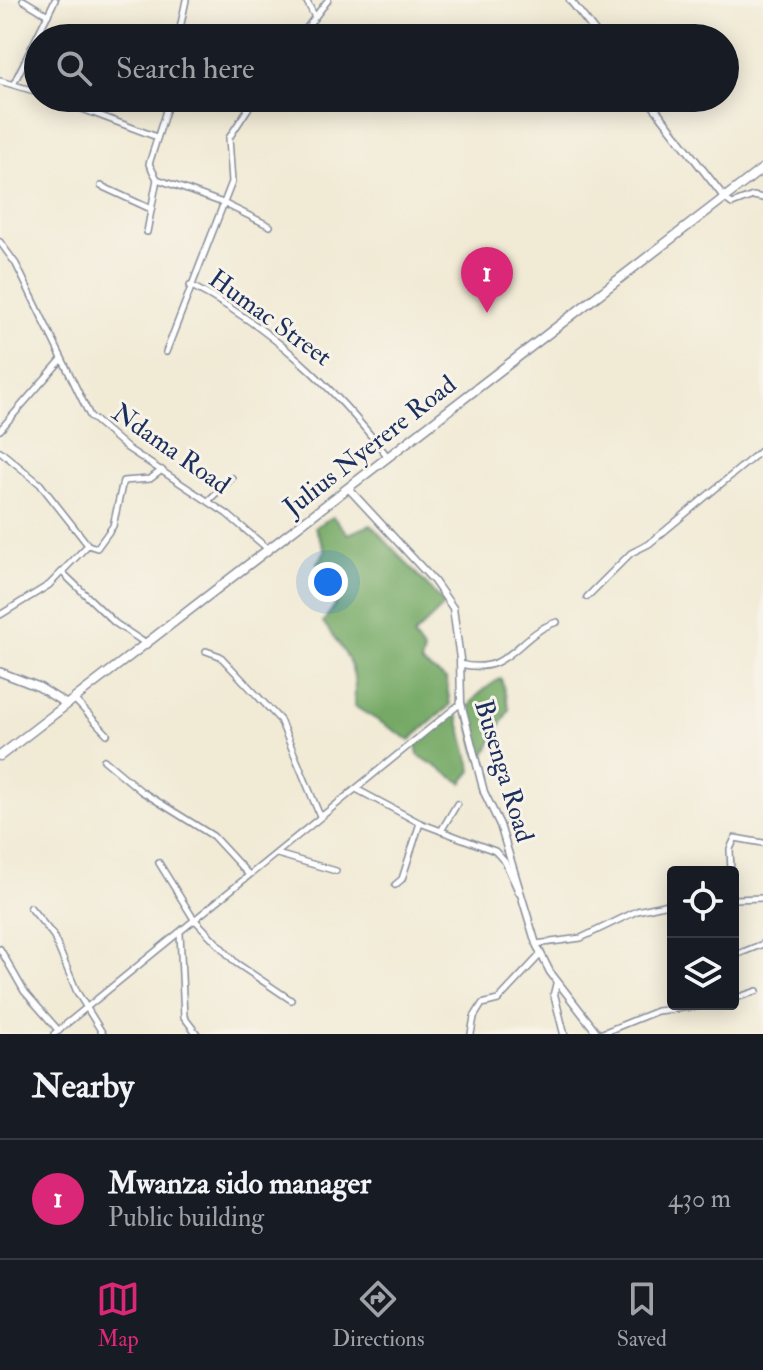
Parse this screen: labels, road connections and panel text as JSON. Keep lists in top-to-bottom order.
{
  "streets": {
    "highway": ["Julius Nyerere Road"],
    "street": ["Humac Street", "Ndama Road", "Busenga Road"]
  },
  "crossings": [
    ["Humac Street", "Julius Nyerere Road"],
    ["Julius Nyerere Road", "Ndama Road"],
    ["Julius Nyerere Road", "Busenga Road"]
  ],
  "page": {
    "search": "Search here",
    "pins": "1",
    "heading": "Nearby",
    "list": [
      {
        "mark": "1",
        "name": "Mwanza sido manager",
        "note": "Public building",
        "value": "430 m"
      }
    ],
    "nav": ["Map", "Directions", "Saved"]
  }
}
